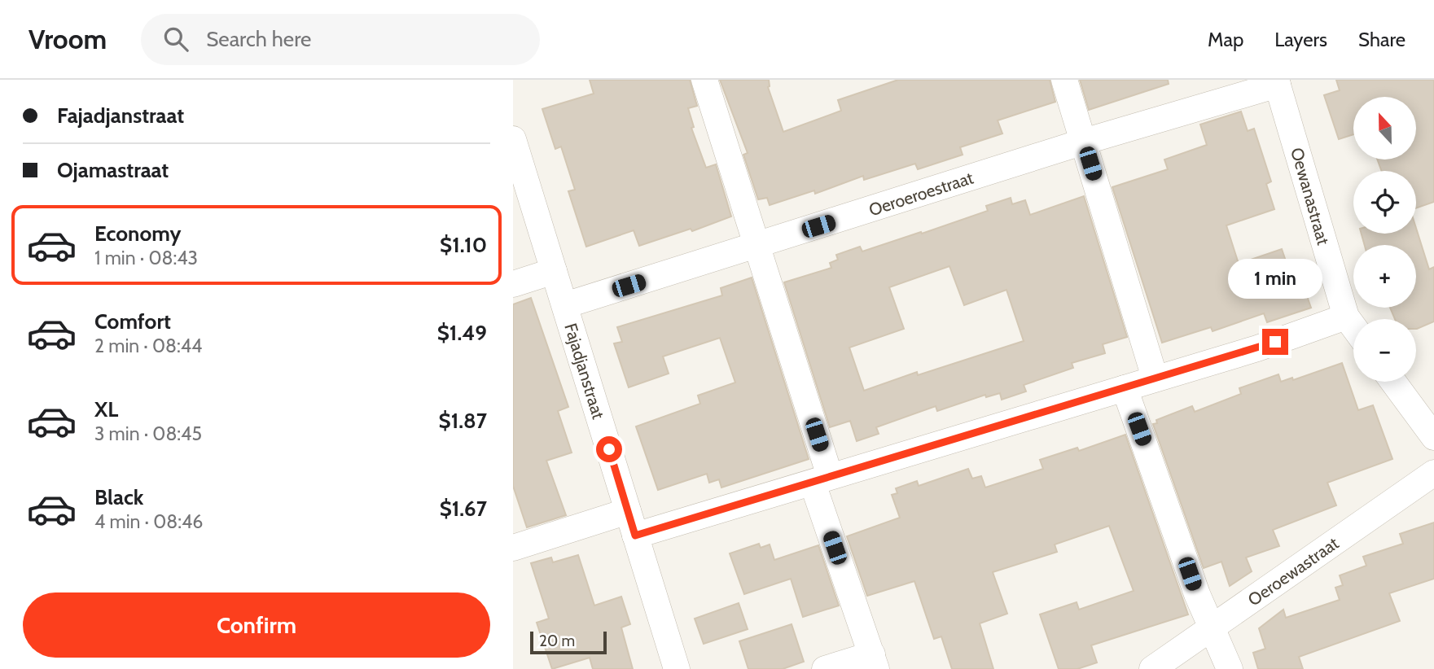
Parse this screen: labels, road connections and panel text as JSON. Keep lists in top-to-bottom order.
{
  "streets": {
    "street": [
      "Oeroeroestraat",
      "Oewanastraat",
      "Fajadjanstraat",
      "Oeroewastraat"
    ]
  },
  "crossings": [
    ["Oeroeroestraat", "Oewanastraat"],
    ["Oeroeroestraat", "Fajadjanstraat"]
  ],
  "scale_bar": "20 m",
  "north": "top",
  "page": {
    "header": "Vroom",
    "search": "Search here",
    "nav": ["Map", "Layers", "Share"],
    "banner": ["Fajadjanstraat", "Ojamastraat"],
    "map_buttons": ["+", "−"],
    "list": [
      {
        "name": "Economy",
        "note": "1 min · 08:43",
        "value": "$1.10"
      },
      {
        "name": "Comfort",
        "note": "2 min · 08:44",
        "value": "$1.49"
      },
      {
        "name": "XL",
        "note": "3 min · 08:45",
        "value": "$1.87"
      },
      {
        "name": "Black",
        "note": "4 min · 08:46",
        "value": "$1.67"
      }
    ],
    "bubble": "1 min",
    "buttons": "Confirm",
    "scale": "20 m"
  }
}
